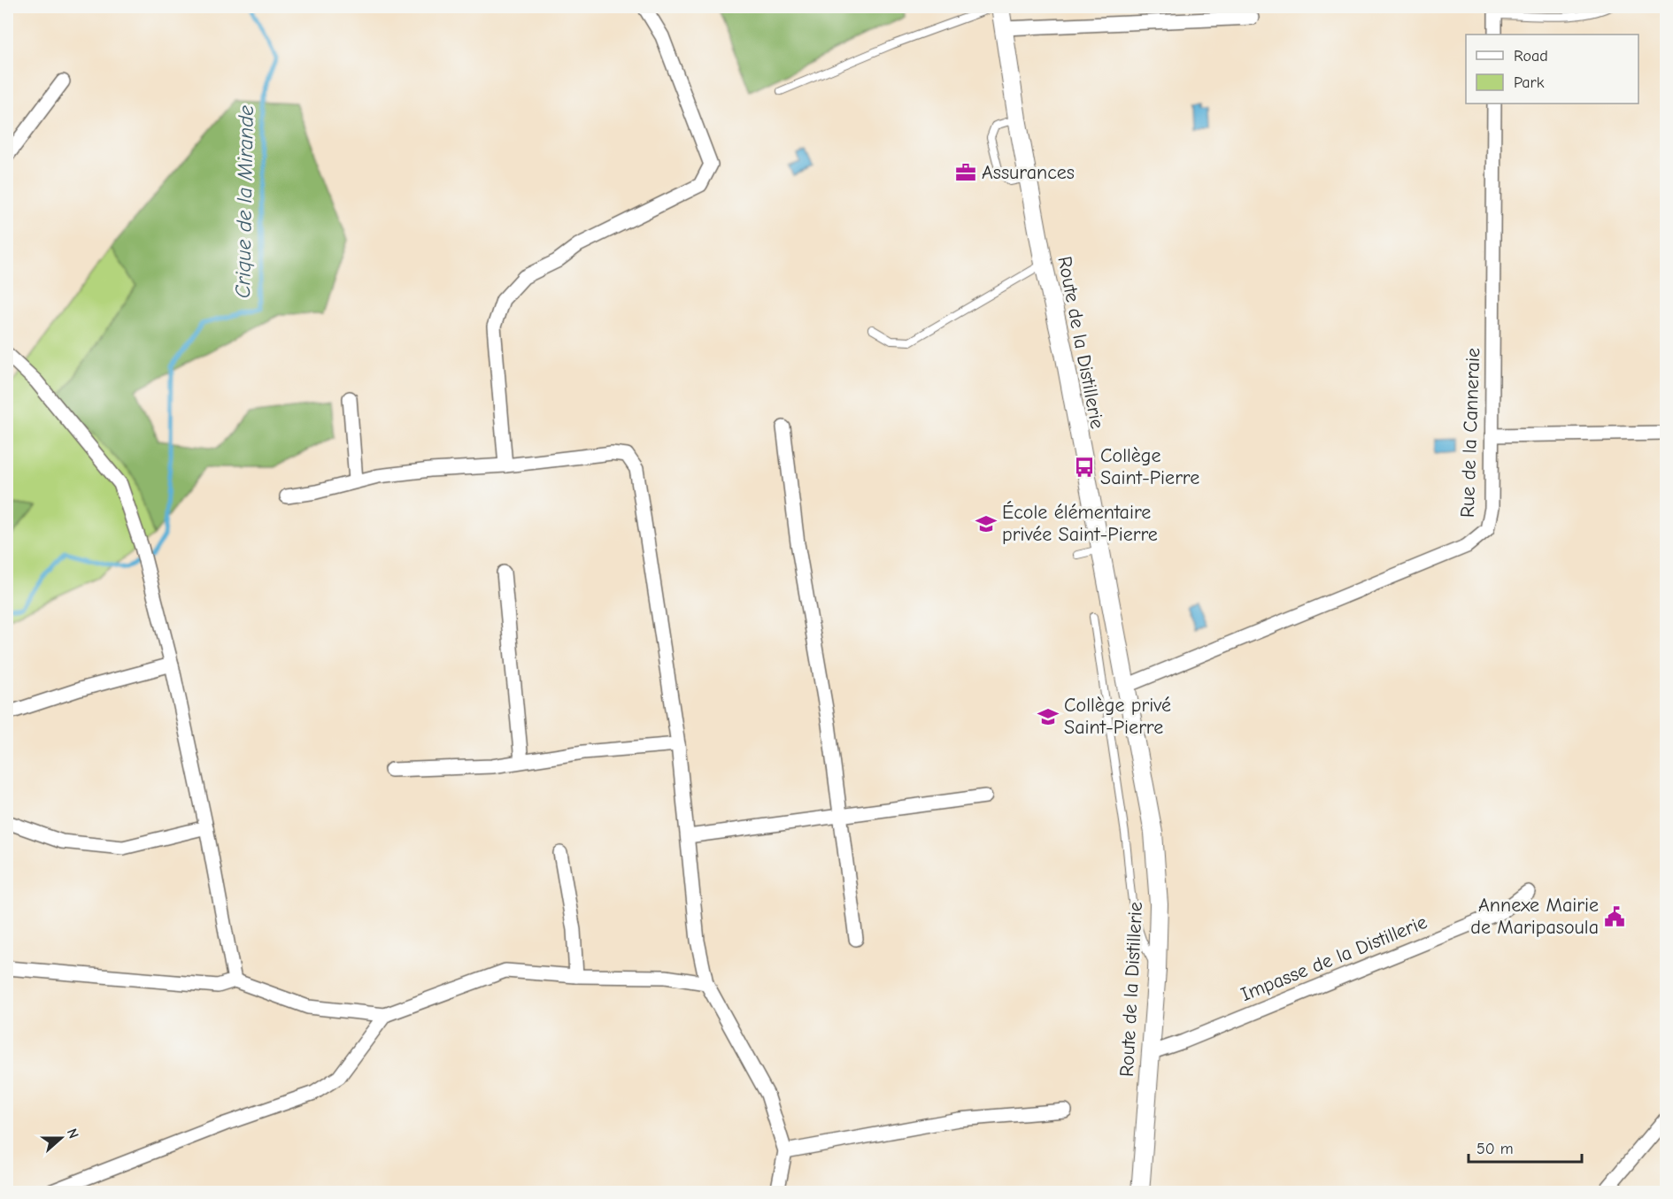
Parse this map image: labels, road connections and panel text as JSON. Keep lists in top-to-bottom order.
{
  "streets": {
    "street": ["Route de la Distillerie", "Rue de la Canneraie", "Impasse de la Distillerie"]
  },
  "crossings": [
    ["Route de la Distillerie", "Rue de la Canneraie"],
    ["Route de la Distillerie", "Impasse de la Distillerie"]
  ],
  "water": ["Crique de la Mirande"],
  "places": {
    "office": ["Assurances"],
    "bus stop": ["Collège Saint-Pierre"],
    "school or university": ["École élémentaire privée Saint-Pierre", "Collège privé Saint-Pierre"],
    "public building": ["Annexe Mairie de Maripasoula"]
  },
  "legend": ["Road", "Park"],
  "scale_bar": "50 m",
  "north": "right"
}
